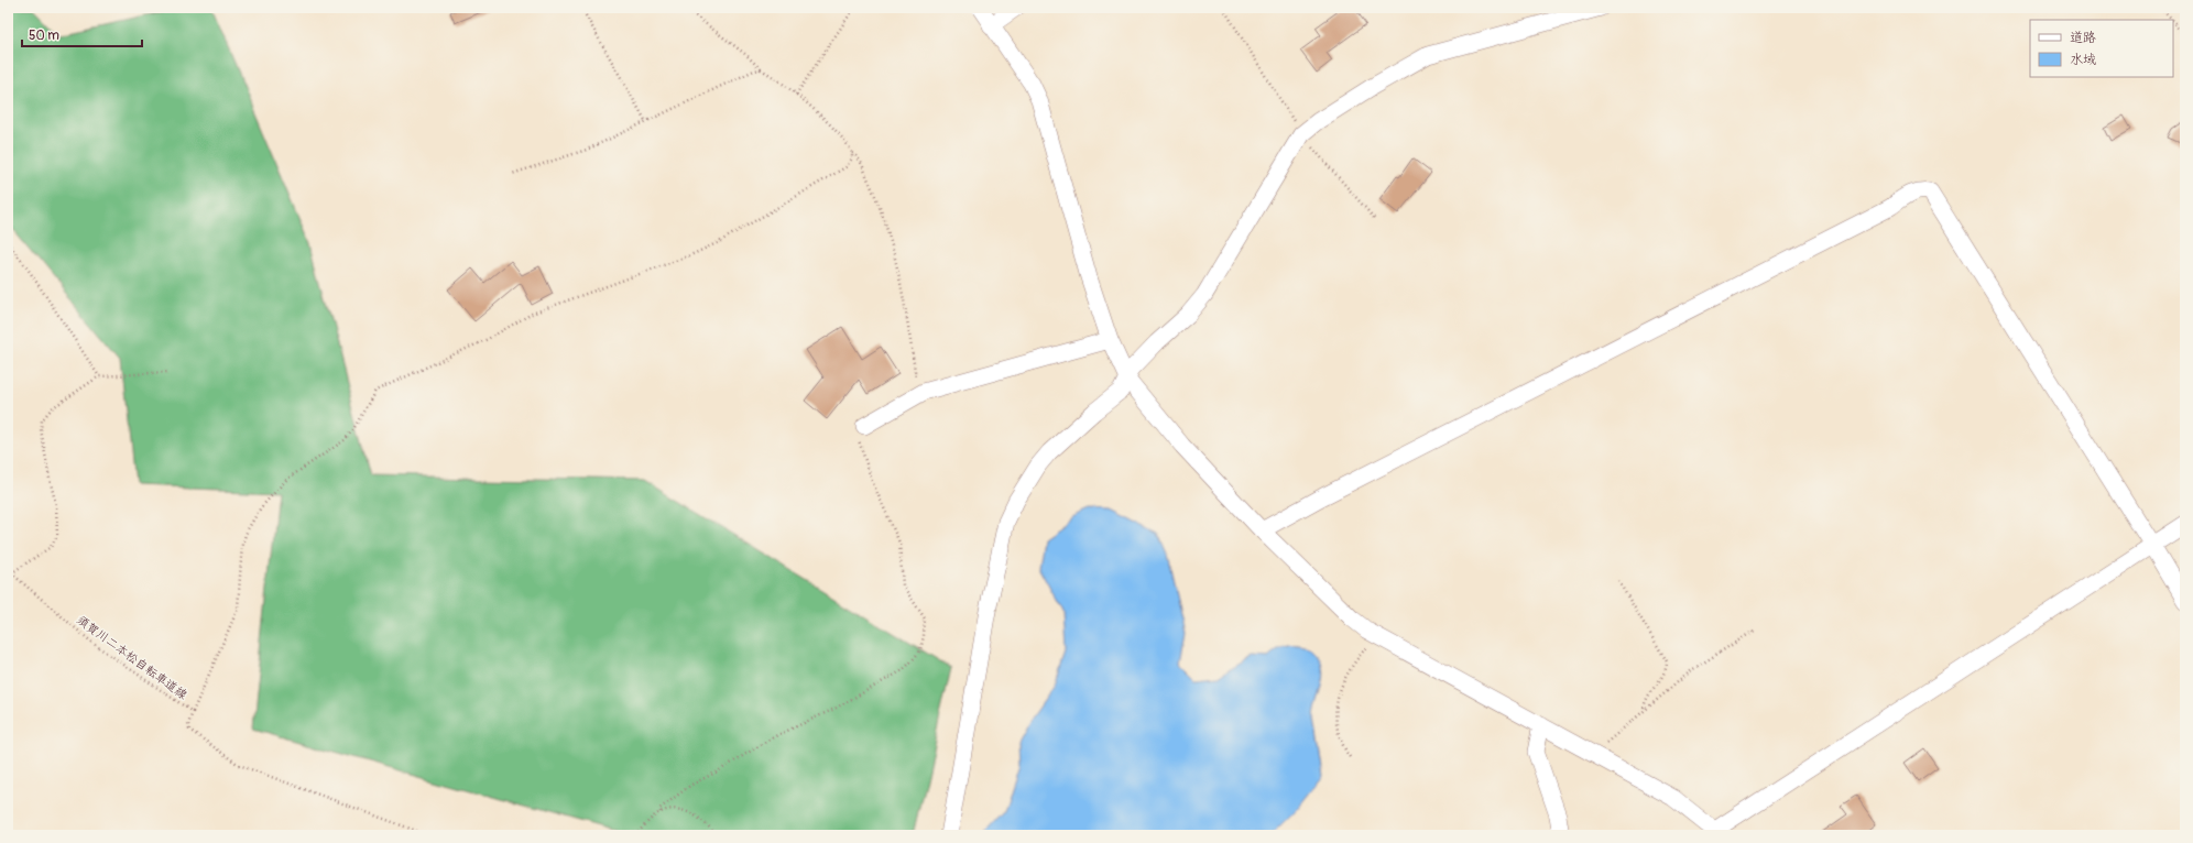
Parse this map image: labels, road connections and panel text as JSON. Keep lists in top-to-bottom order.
{
  "streets": {
    "path": ["須賀川二本松自転車道線"]
  },
  "legend": ["道路", "水域"],
  "scale_bar": "50 m"
}
